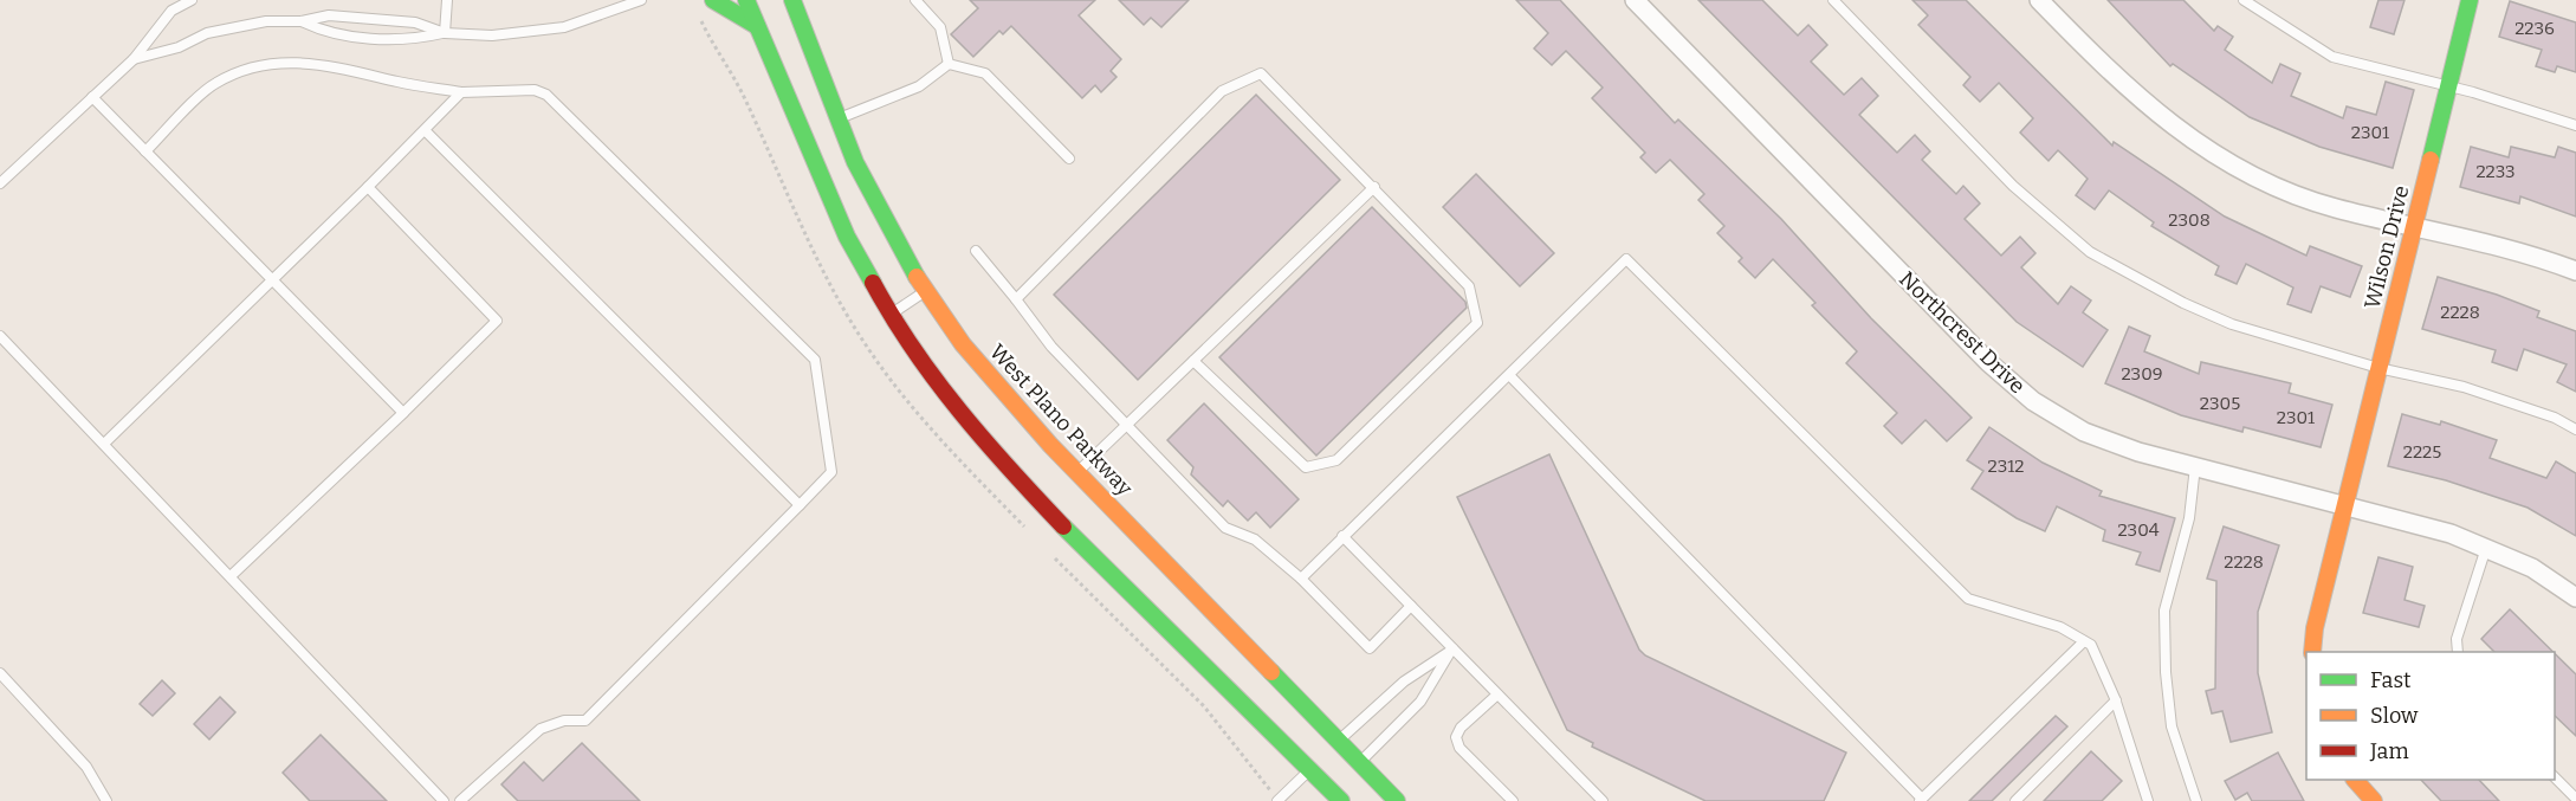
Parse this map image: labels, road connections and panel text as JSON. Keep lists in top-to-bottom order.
{
  "streets": {
    "main road": ["Wilson Drive", "West Plano Parkway"],
    "street": ["Northcrest Drive"]
  },
  "crossings": [
    ["Wilson Drive", "Northcrest Drive"]
  ],
  "house_numbers": [
    "2236",
    "2301",
    "2233",
    "2308",
    "2228",
    "2309",
    "2305",
    "2301",
    "2225",
    "2312",
    "2304",
    "2228"
  ],
  "legend": ["Fast", "Slow", "Jam"]
}
